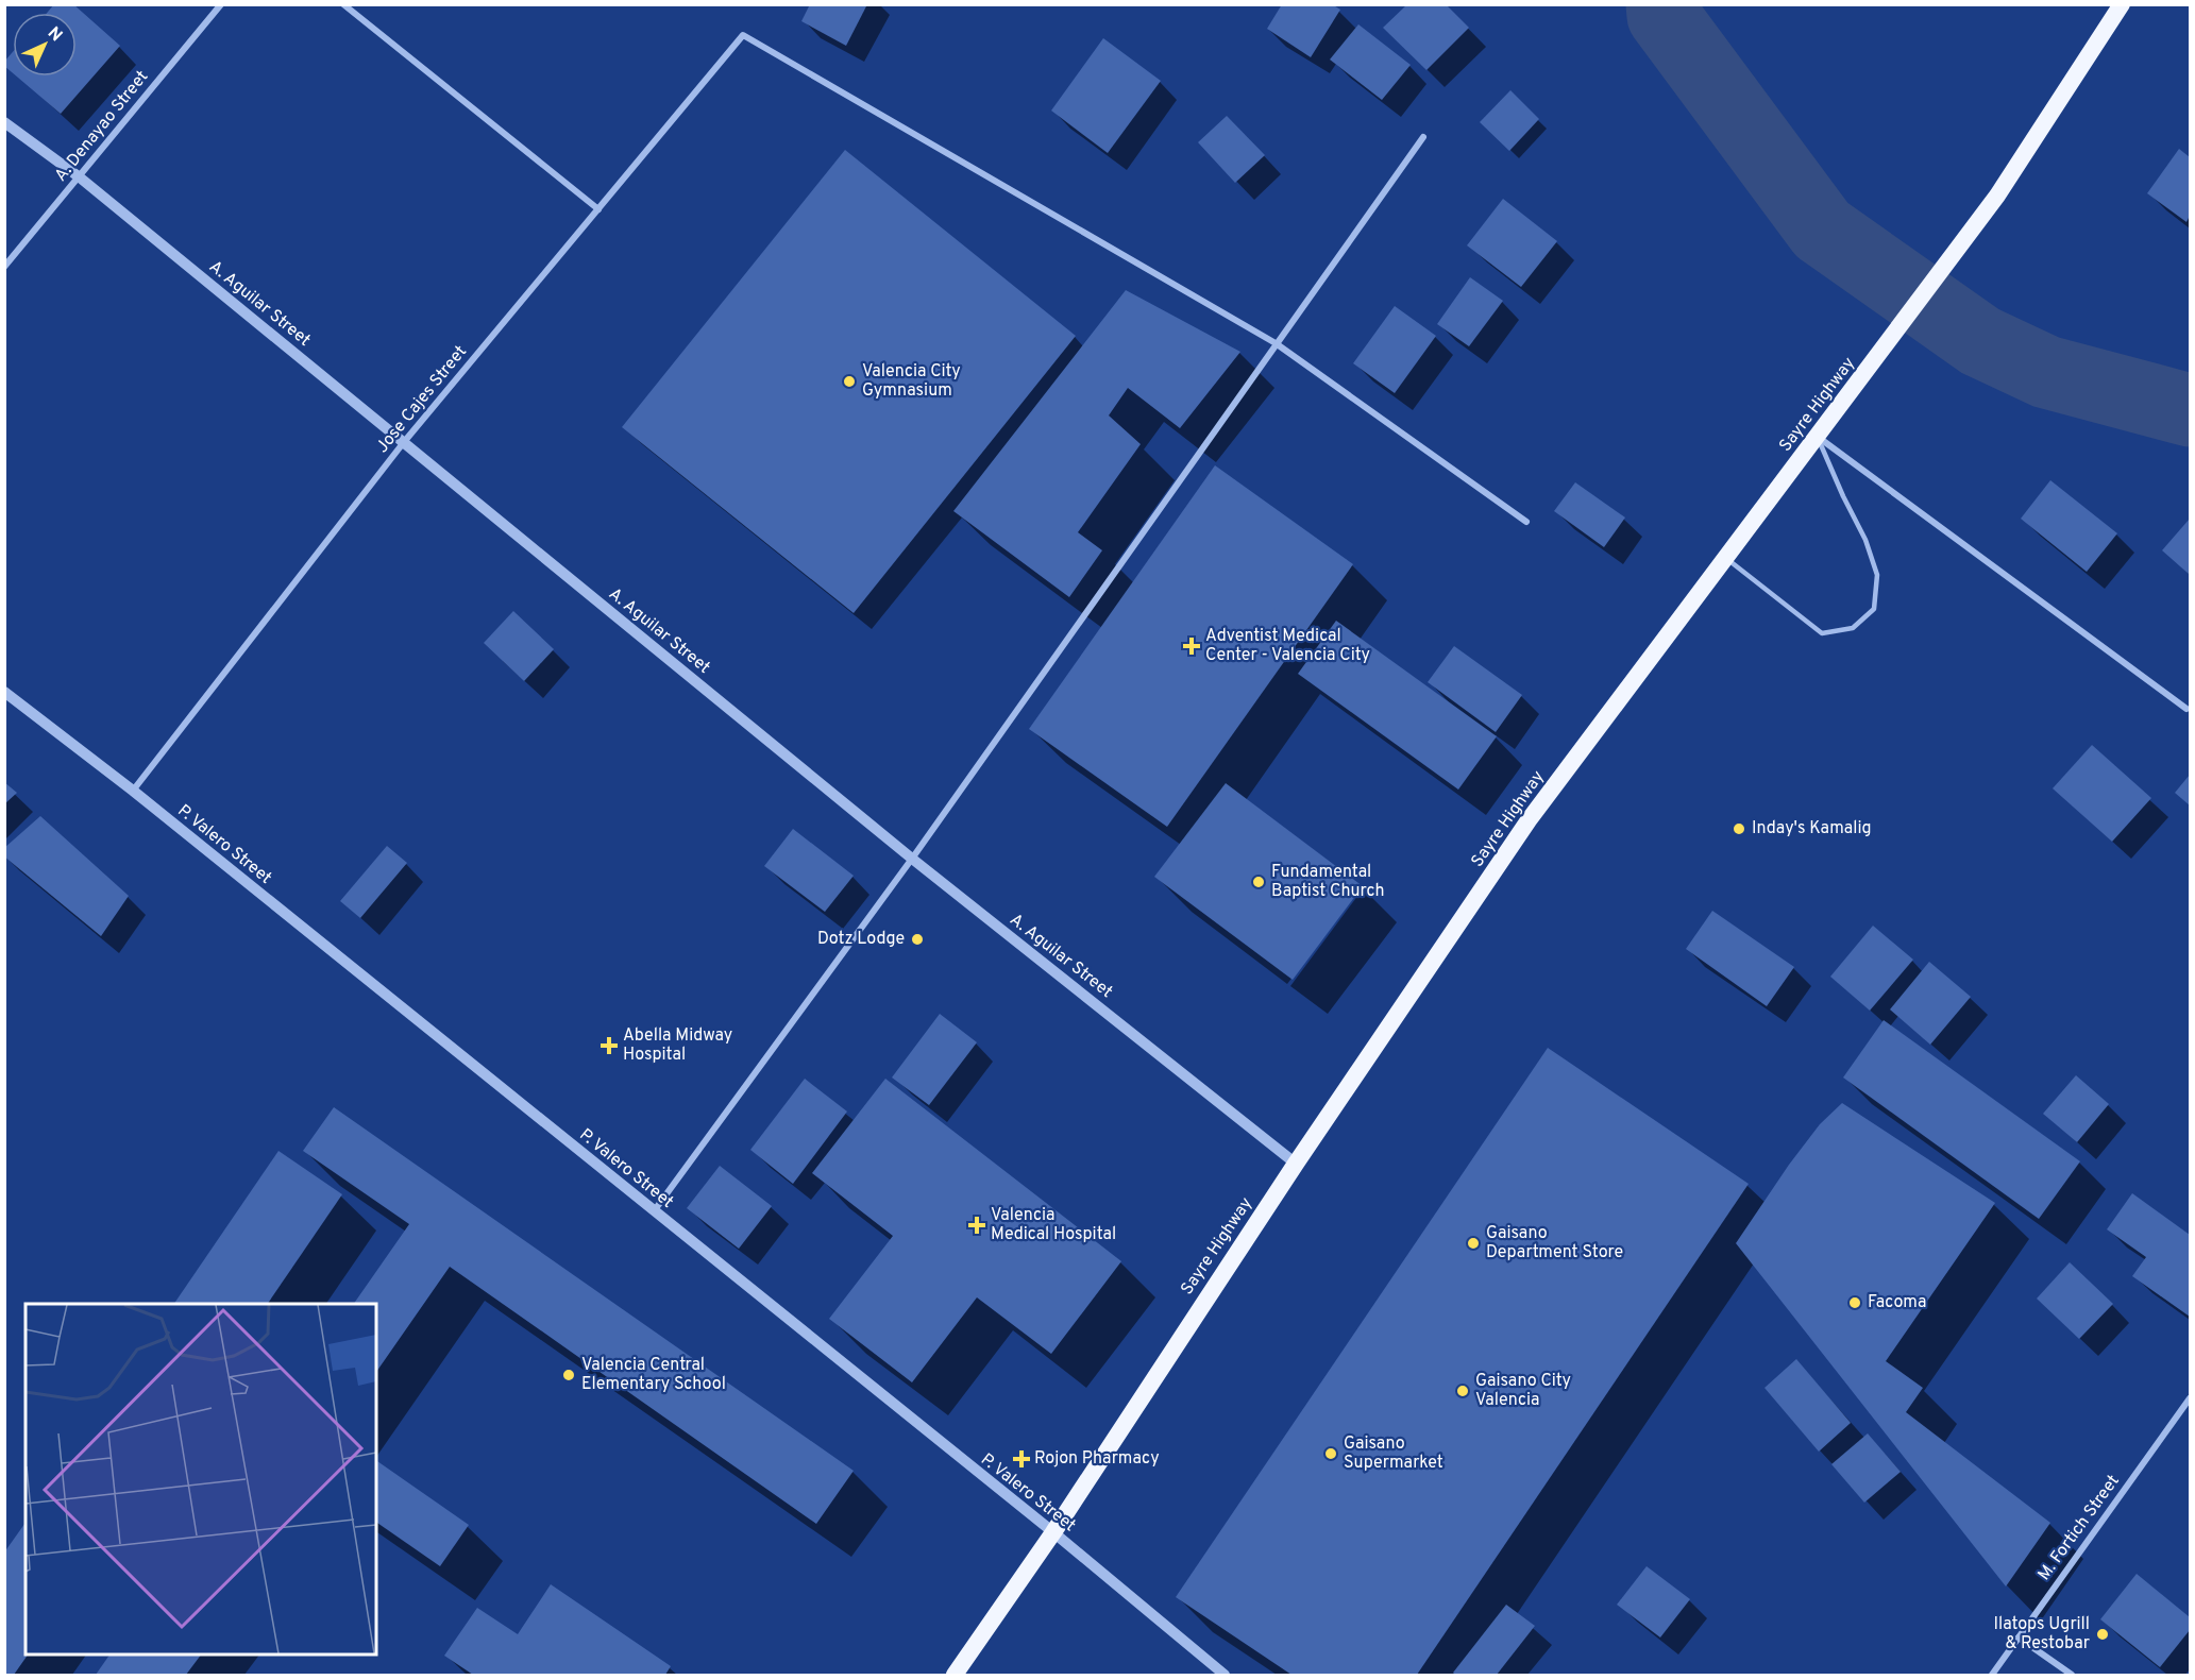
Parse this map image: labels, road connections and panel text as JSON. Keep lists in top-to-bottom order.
{
  "streets": {
    "highway": ["Sayre Highway"],
    "street": [
      "A. Denayao Street",
      "A. Aguilar Street",
      "Jose Cajes Street",
      "P. Valero Street",
      "M. Fortich Street"
    ]
  },
  "crossings": [
    ["A. Denayao Street", "A. Aguilar Street"],
    ["A. Aguilar Street", "Jose Cajes Street"],
    ["A. Aguilar Street", "Sayre Highway"],
    ["Jose Cajes Street", "P. Valero Street"],
    ["Sayre Highway", "P. Valero Street"]
  ],
  "places": {
    "other": [
      "Valencia City Gymnasium",
      "Inday's Kamalig",
      "Fundamental Baptist Church",
      "Dotz Lodge",
      "Gaisano Department Store",
      "Facoma",
      "Valencia Central Elementary School",
      "Gaisano City Valencia",
      "Gaisano Supermarket",
      "Ilatops Ugrill & Restobar"
    ],
    "health": [
      "Adventist Medical Center - Valencia City",
      "Abella Midway Hospital",
      "Valencia Medical Hospital",
      "Rojon Pharmacy"
    ]
  },
  "north": "top right"
}
